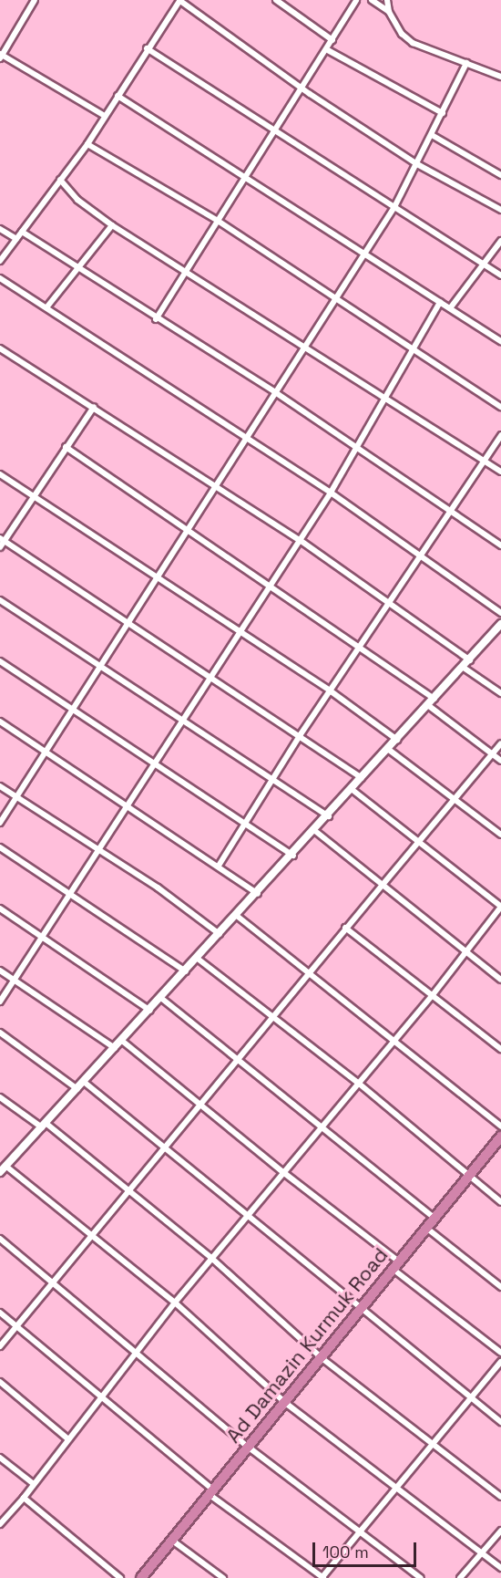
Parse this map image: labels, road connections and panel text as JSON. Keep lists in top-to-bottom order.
{
  "streets": {
    "highway": ["Ad Damazin Kurmuk Road"]
  },
  "scale_bar": "100 m"
}
